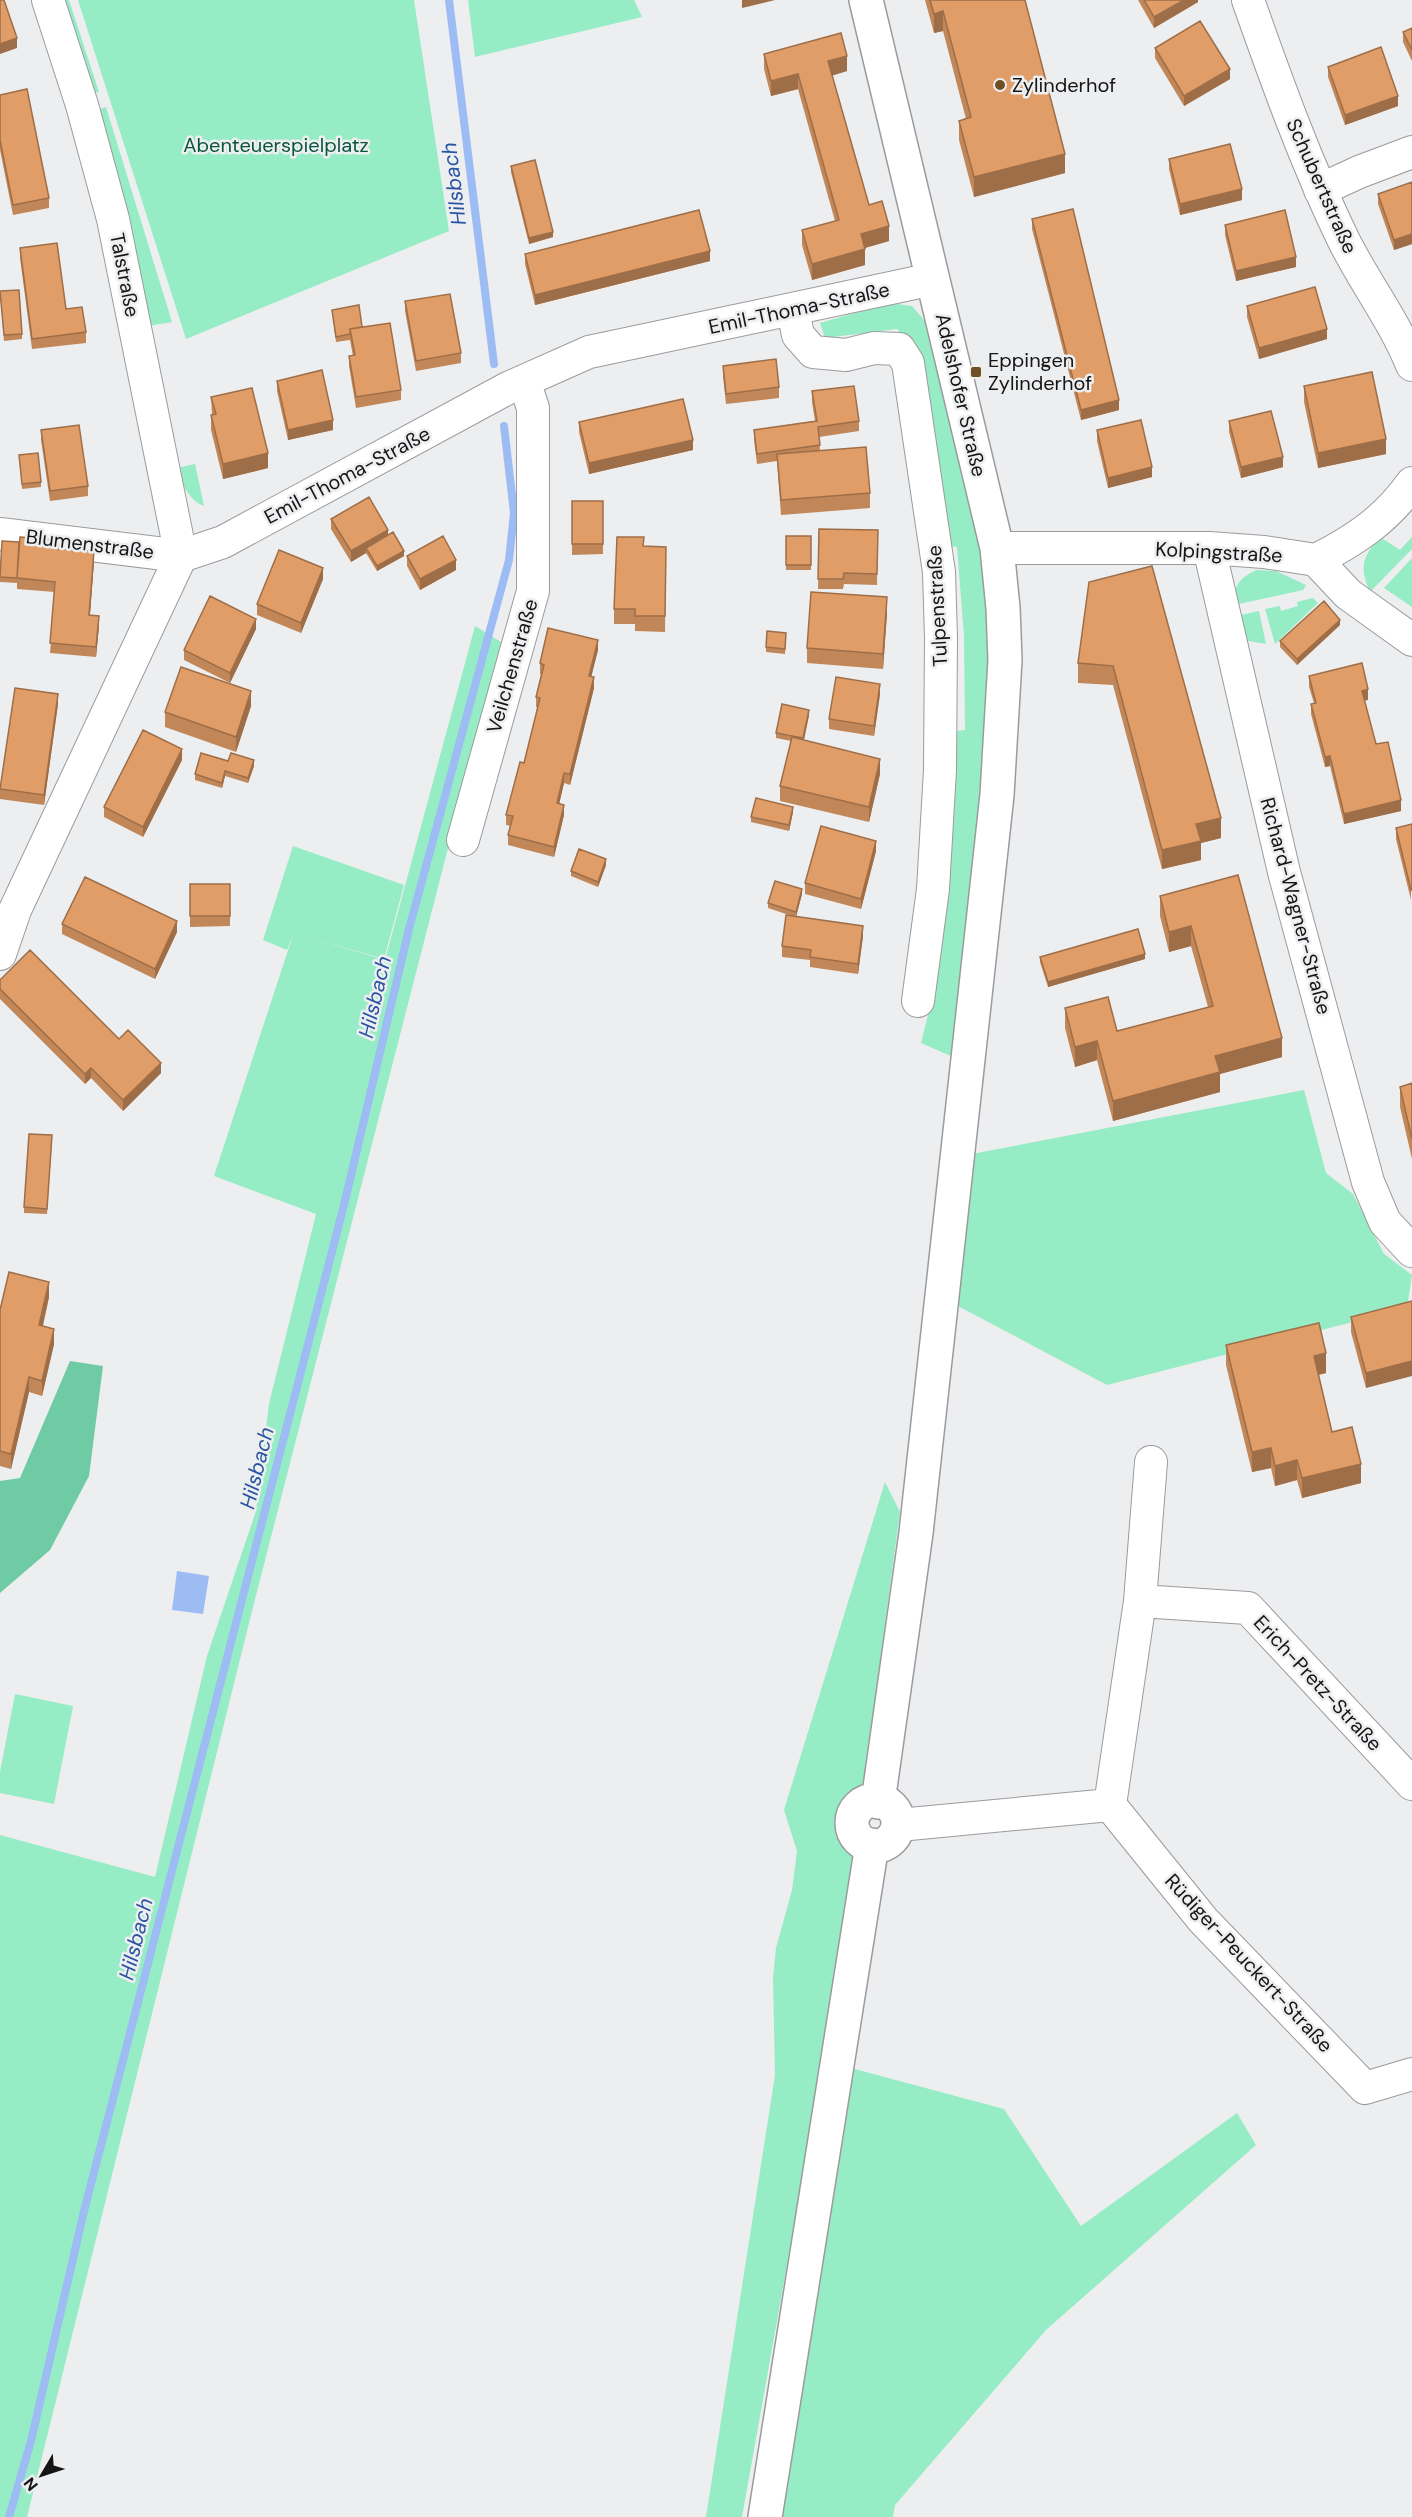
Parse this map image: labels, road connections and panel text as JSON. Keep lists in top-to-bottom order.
{
  "streets": {
    "street": [
      "Schubertstraße",
      "Talstraße",
      "Emil-Thoma-Straße",
      "Adelshofer Straße",
      "Blumenstraße",
      "Kolpingstraße",
      "Tulpenstraße",
      "Veilchenstraße",
      "Richard-Wagner-Straße",
      "Erich-Pretz-Straße",
      "Rüdiger-Peuckert-Straße"
    ]
  },
  "crossings": [
    ["Talstraße", "Emil-Thoma-Straße"],
    ["Talstraße", "Blumenstraße"],
    ["Emil-Thoma-Straße", "Adelshofer Straße"],
    ["Emil-Thoma-Straße", "Blumenstraße"],
    ["Emil-Thoma-Straße", "Tulpenstraße"],
    ["Emil-Thoma-Straße", "Veilchenstraße"],
    ["Adelshofer Straße", "Kolpingstraße"],
    ["Kolpingstraße", "Richard-Wagner-Straße"]
  ],
  "water": ["Hilsbach"],
  "parks": ["Abenteuerspielplatz"],
  "places": {
    "other": ["Zylinderhof"],
    "transit": ["Eppingen Zylinderhof"]
  },
  "north": "bottom left"
}
